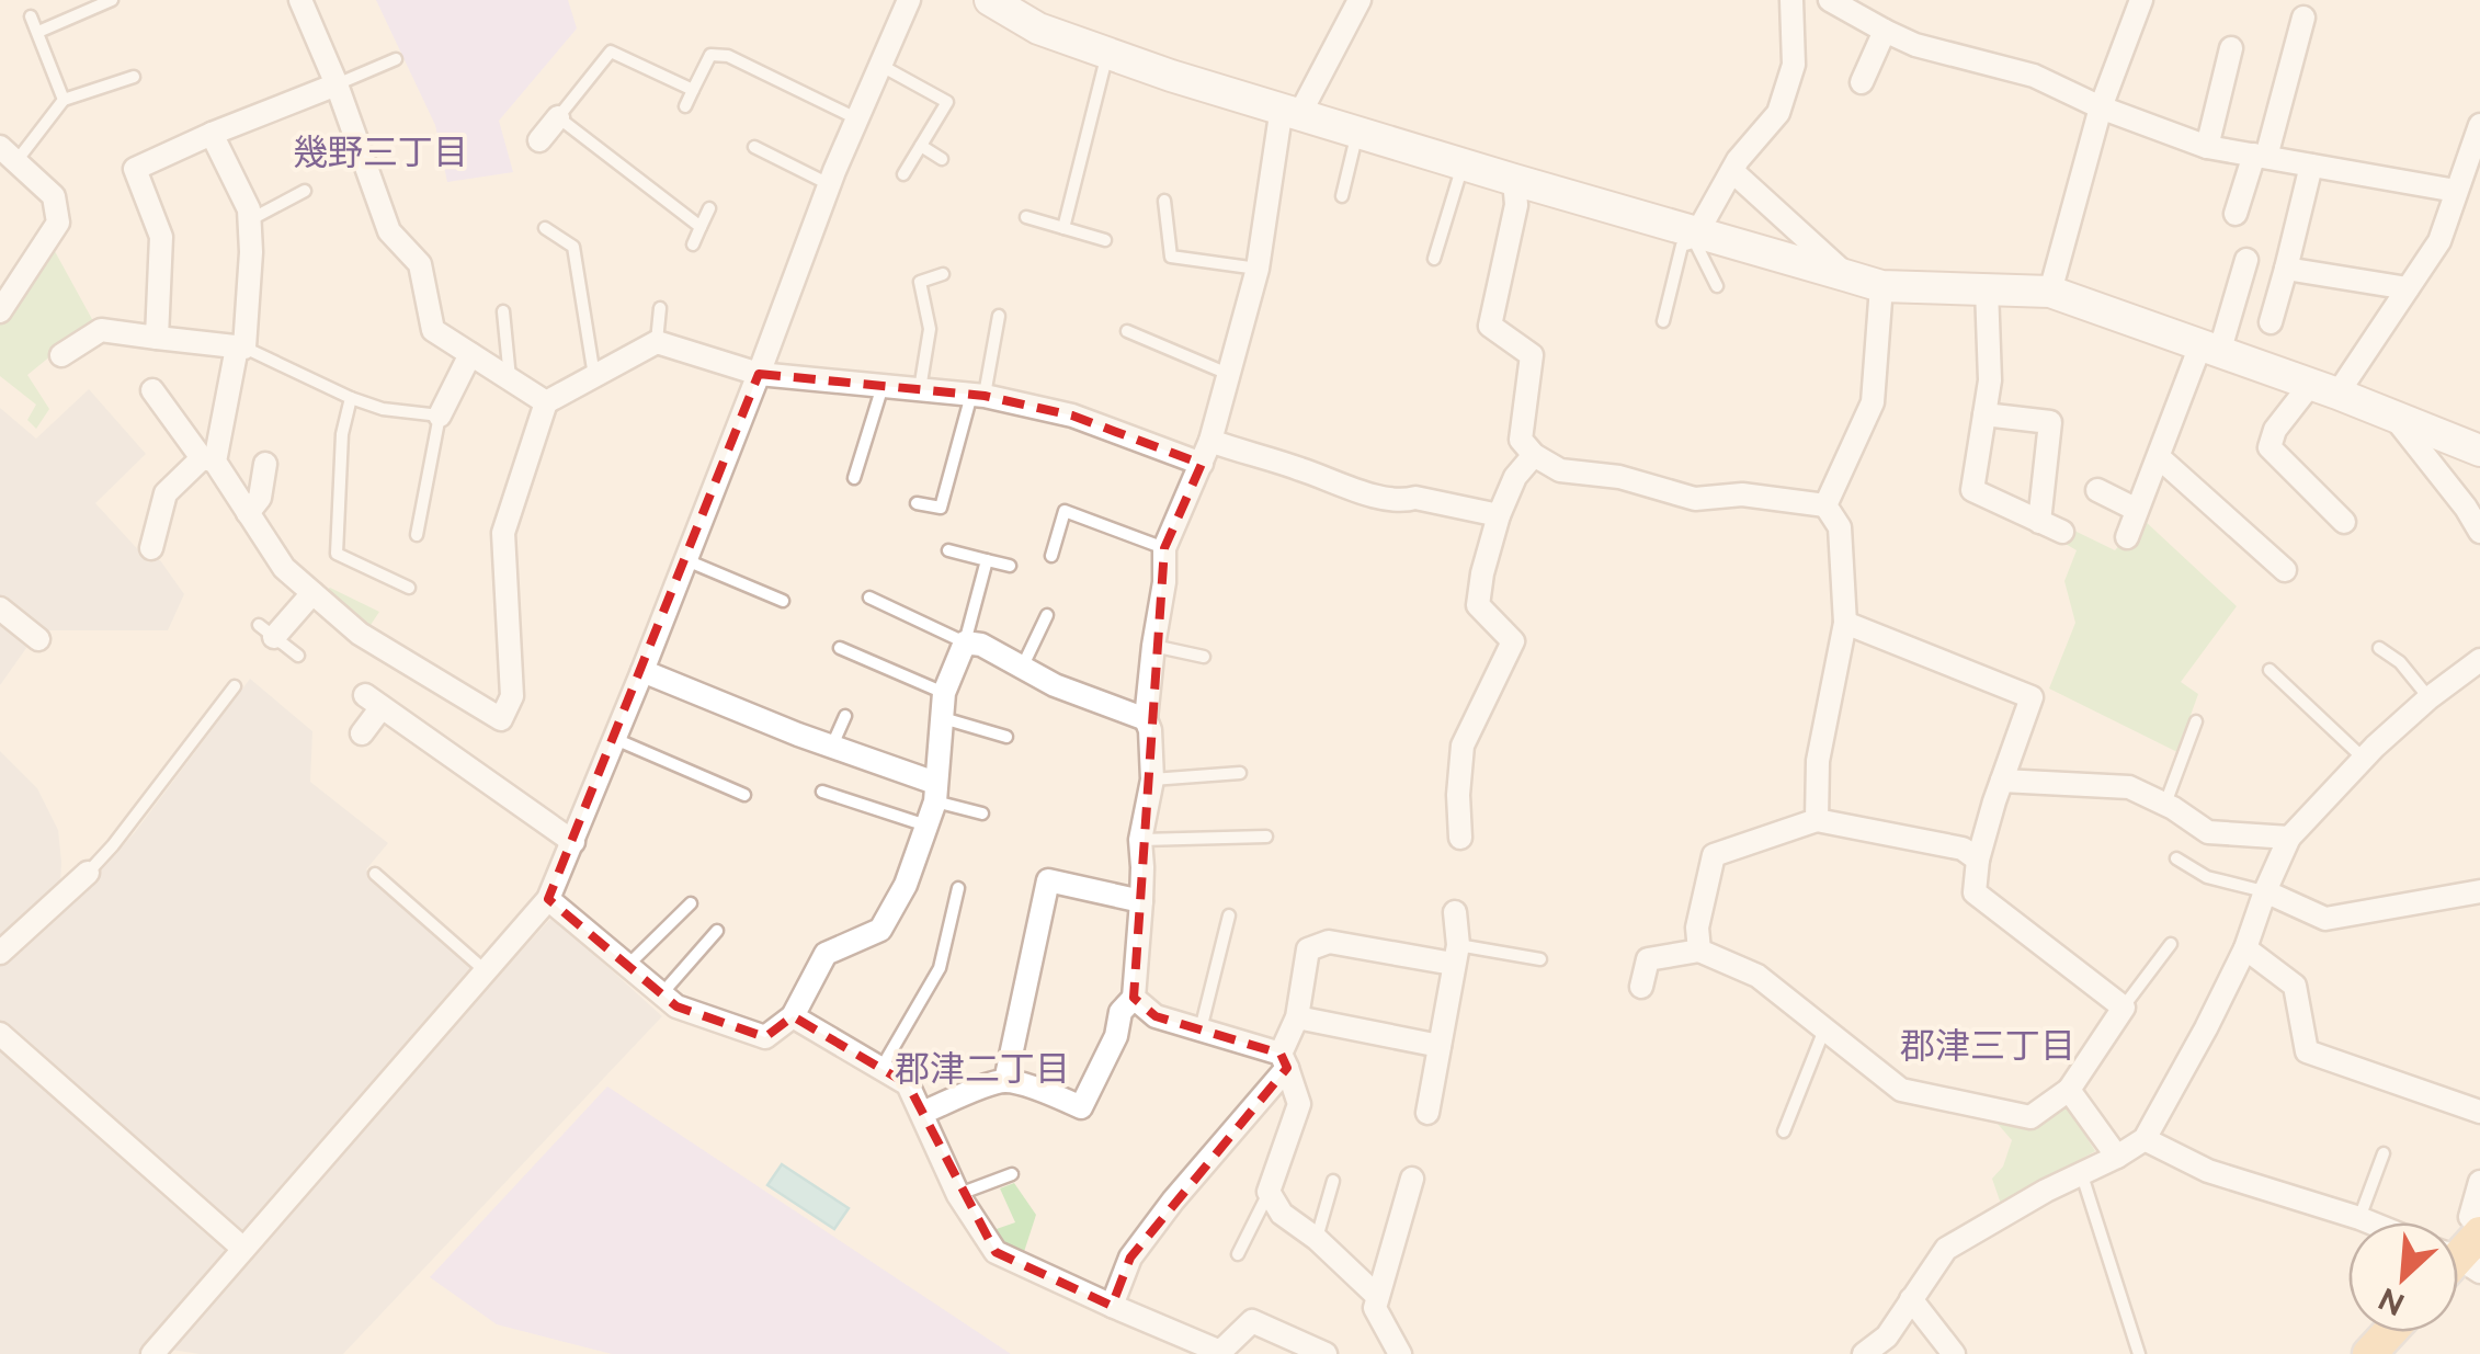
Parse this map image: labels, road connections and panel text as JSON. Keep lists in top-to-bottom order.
{
  "districts": ["幾野三丁目", "郡津三丁目", "郡津二丁目"],
  "north": "bottom left"
}
